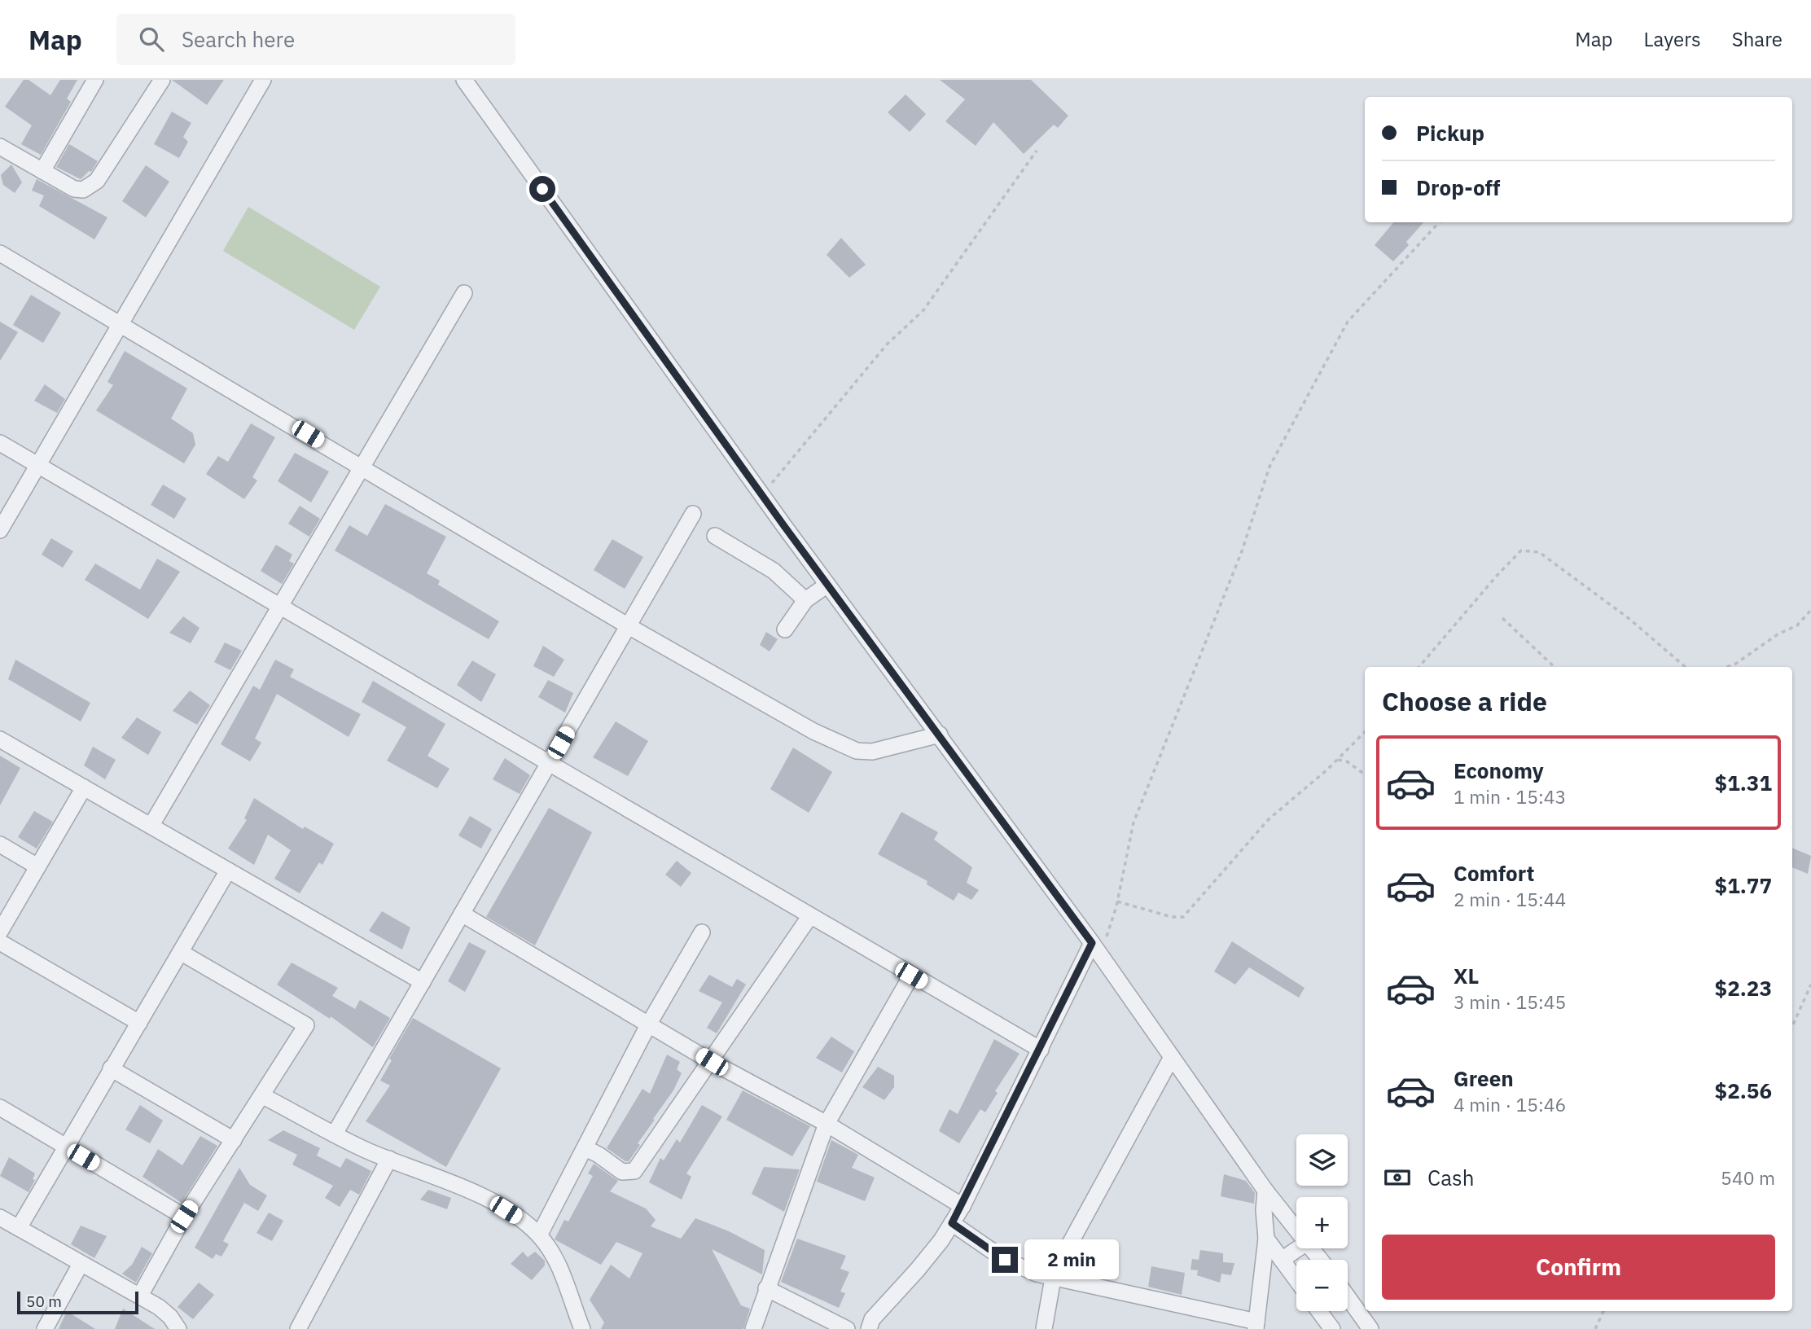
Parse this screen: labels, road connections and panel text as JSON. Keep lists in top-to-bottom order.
{
  "scale_bar": "50 m",
  "page": {
    "header": "Map",
    "search": "Search here",
    "nav": ["Map", "Layers", "Share"],
    "banner": ["Pickup", "Drop-off"],
    "heading": "Choose a ride",
    "list": [
      {
        "name": "Economy",
        "note": "1 min · 15:43",
        "value": "$1.31"
      },
      {
        "name": "Comfort",
        "note": "2 min · 15:44",
        "value": "$1.77"
      },
      {
        "name": "XL",
        "note": "3 min · 15:45",
        "value": "$2.23"
      },
      {
        "name": "Green",
        "note": "4 min · 15:46",
        "value": "$2.56"
      }
    ],
    "map_buttons": ["+", "−"],
    "pay": ["Cash", "540 m"],
    "buttons": "Confirm",
    "bubble": "2 min",
    "scale": "50 m"
  }
}
